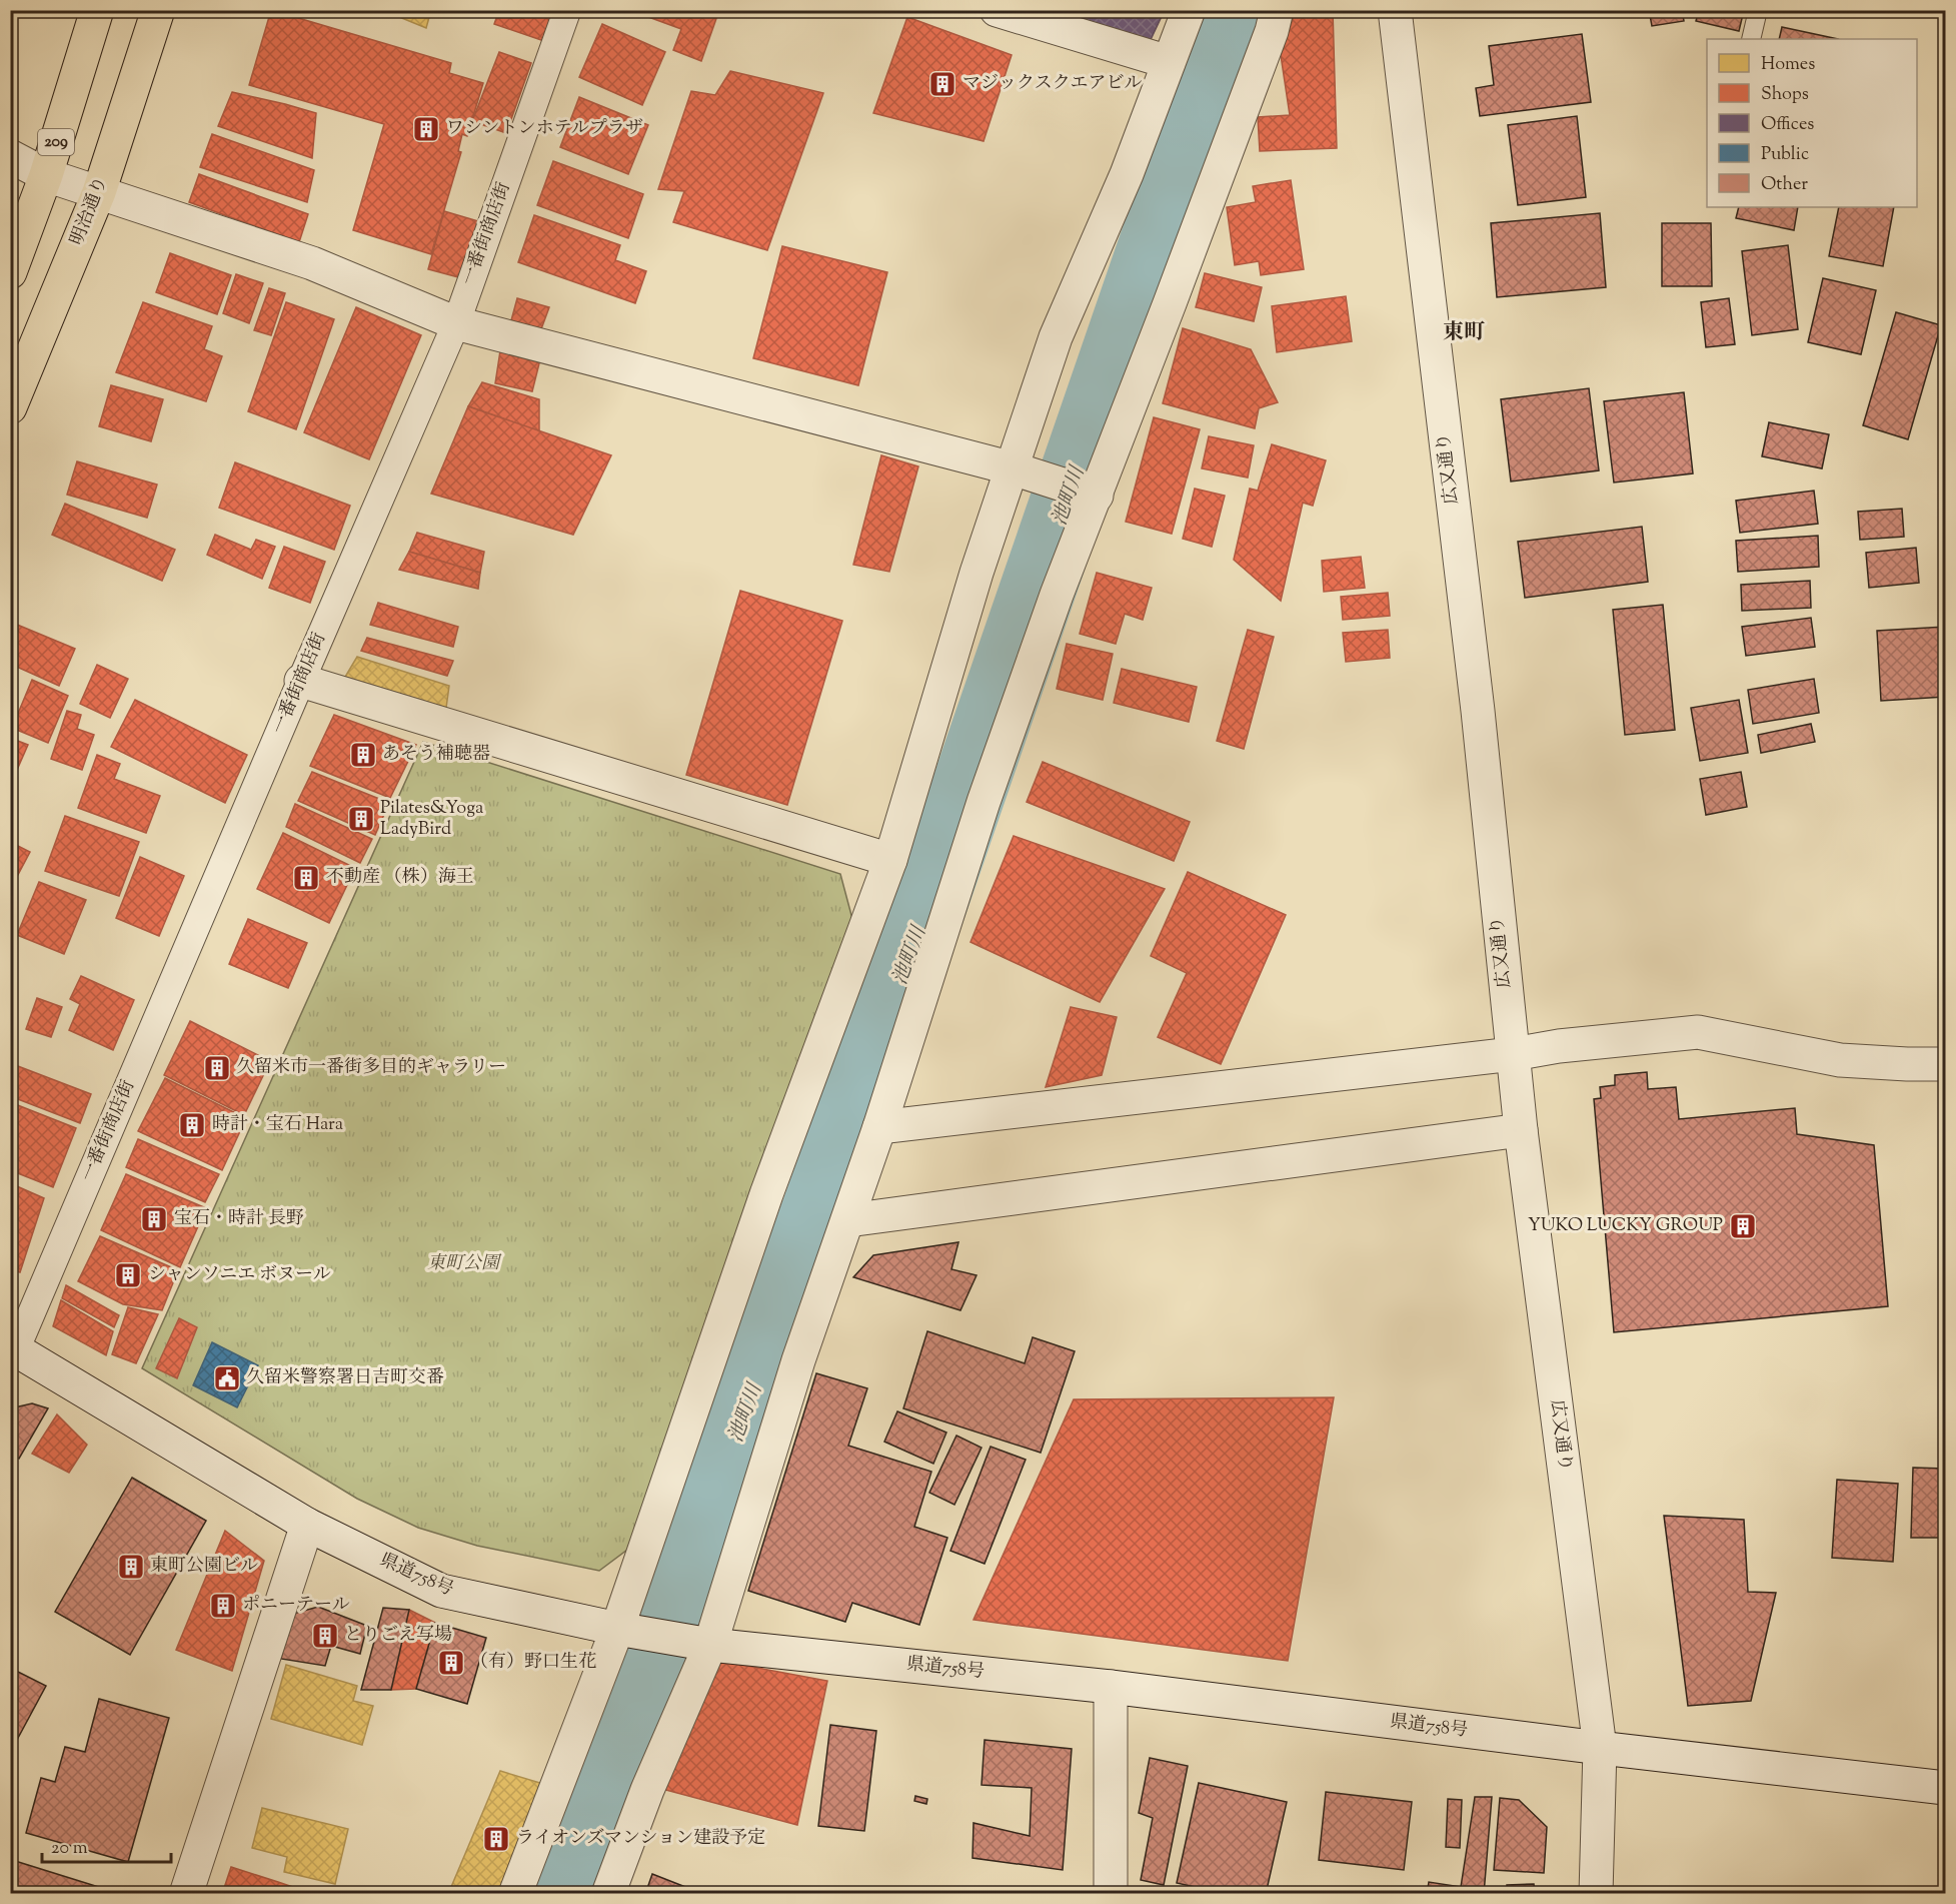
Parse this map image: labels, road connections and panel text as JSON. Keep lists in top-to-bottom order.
{
  "streets": {
    "highway": ["209", "明治通り"],
    "street": ["一番街商店街", "広又通り", "県道758号"]
  },
  "crossings": [
    ["一番街商店街", "県道758号"],
    ["広又通り", "県道758号"]
  ],
  "districts": ["東町"],
  "water": ["池町川"],
  "parks": ["東町公園"],
  "places": {
    "building": [
      "マジックスクエアビル",
      "ワシントンホテルプラザ",
      "あそう補聴器",
      "Pilates&Yoga LadyBird",
      "不動産 （株）海王",
      "久留米市一番街多目的ギャラリー",
      "時計・宝石 Hara",
      "宝石・時計 長野",
      "YUKO LUCKY GROUP",
      "シャンソニエ ボヌール",
      "東町公園ビル",
      "ポニーテール",
      "とりごえ写場",
      "（有）野口生花",
      "ライオンズマンション建設予定"
    ],
    "public building": ["久留米警察署日吉町交番"]
  },
  "legend": [
    "Homes",
    "Shops",
    "Offices",
    "Public",
    "Other"
  ],
  "scale_bar": "20 m"
}
